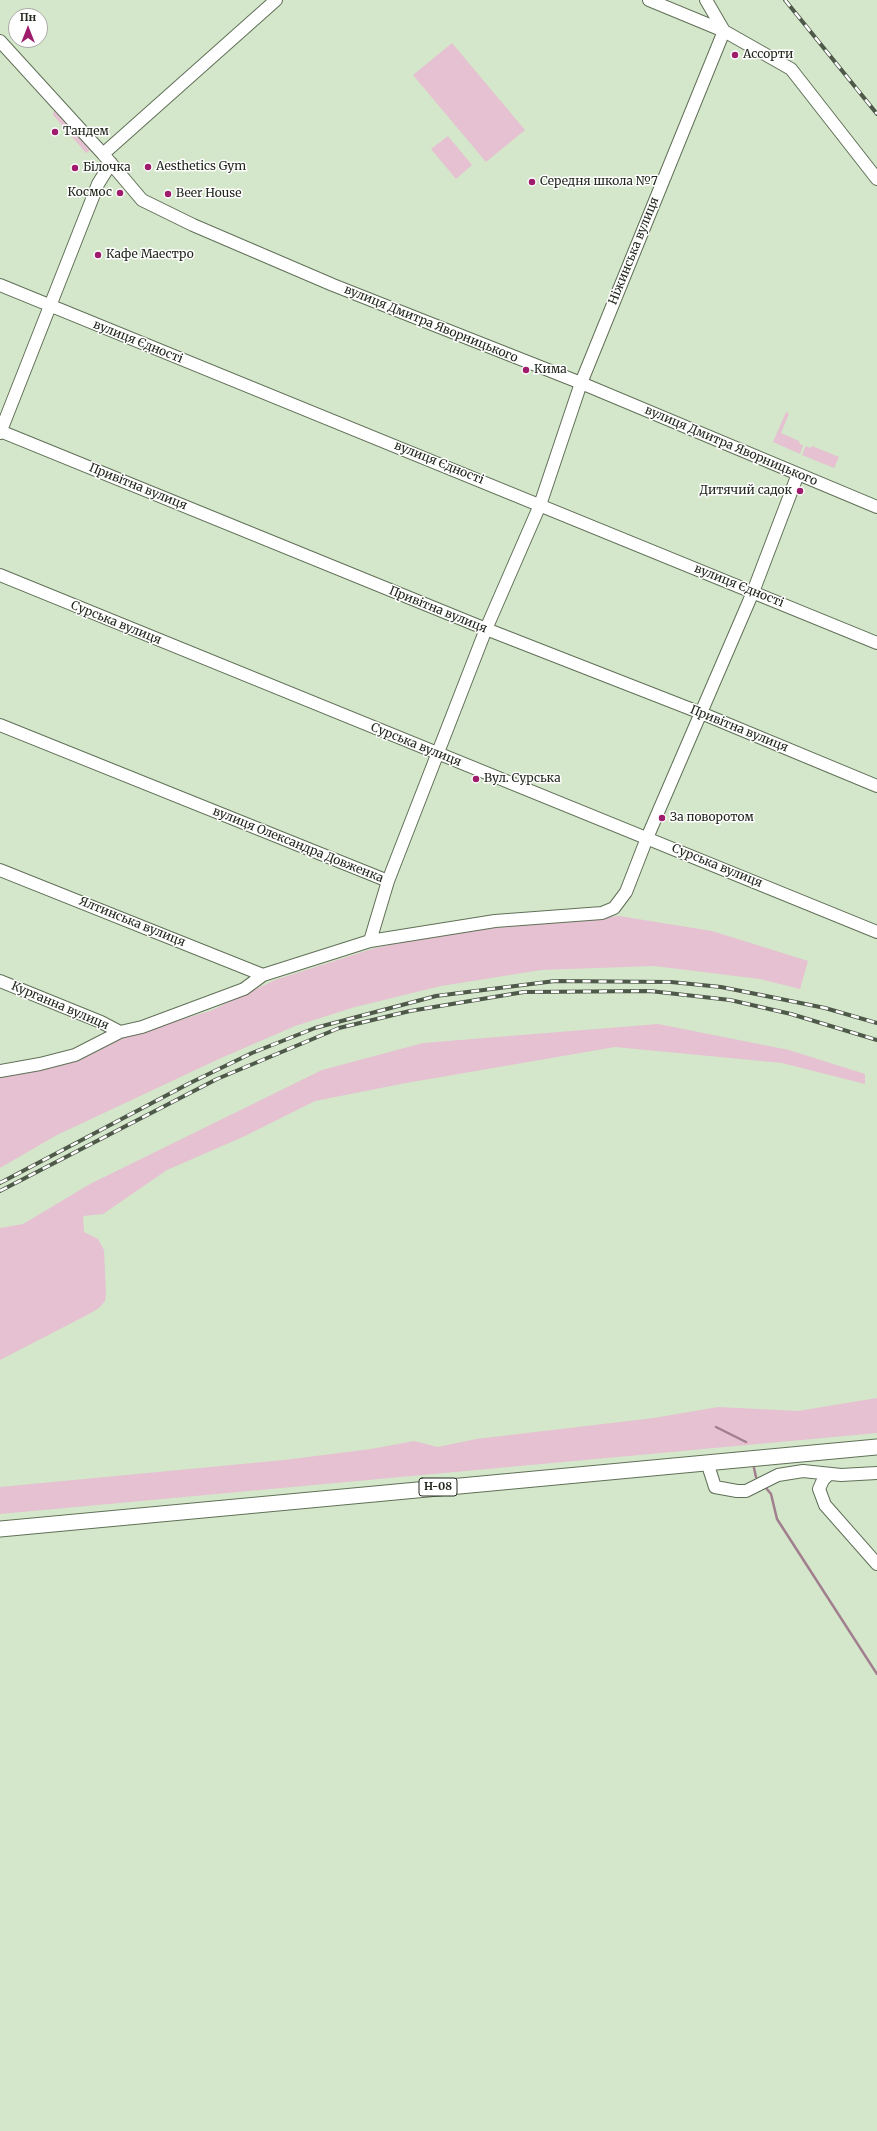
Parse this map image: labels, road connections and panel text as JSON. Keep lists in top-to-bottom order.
{
  "streets": {
    "main road": ["Н-08"],
    "street": [
      "Ніжинська вулиця",
      "вулиця Дмитра Яворницького",
      "вулиця Єдності",
      "Привітна вулиця",
      "Сурська вулиця",
      "вулиця Олександра Довженка",
      "Ялтинська вулиця",
      "Курганна вулиця"
    ]
  },
  "crossings": [
    ["Ніжинська вулиця", "вулиця Дмитра Яворницького"],
    ["Ніжинська вулиця", "вулиця Єдності"],
    ["Ніжинська вулиця", "Привітна вулиця"],
    ["Ніжинська вулиця", "Сурська вулиця"],
    ["Ніжинська вулиця", "вулиця Олександра Довженка"]
  ],
  "places": [
    "Ассорти",
    "Тандем",
    "Aesthetics Gym",
    "Білочка",
    "Середня школа №7",
    "Космос",
    "Beer House",
    "Кафе Маестро",
    "Кима",
    "Дитячий садок",
    "Вул. Сурська",
    "За поворотом"
  ],
  "north": "top"
}
